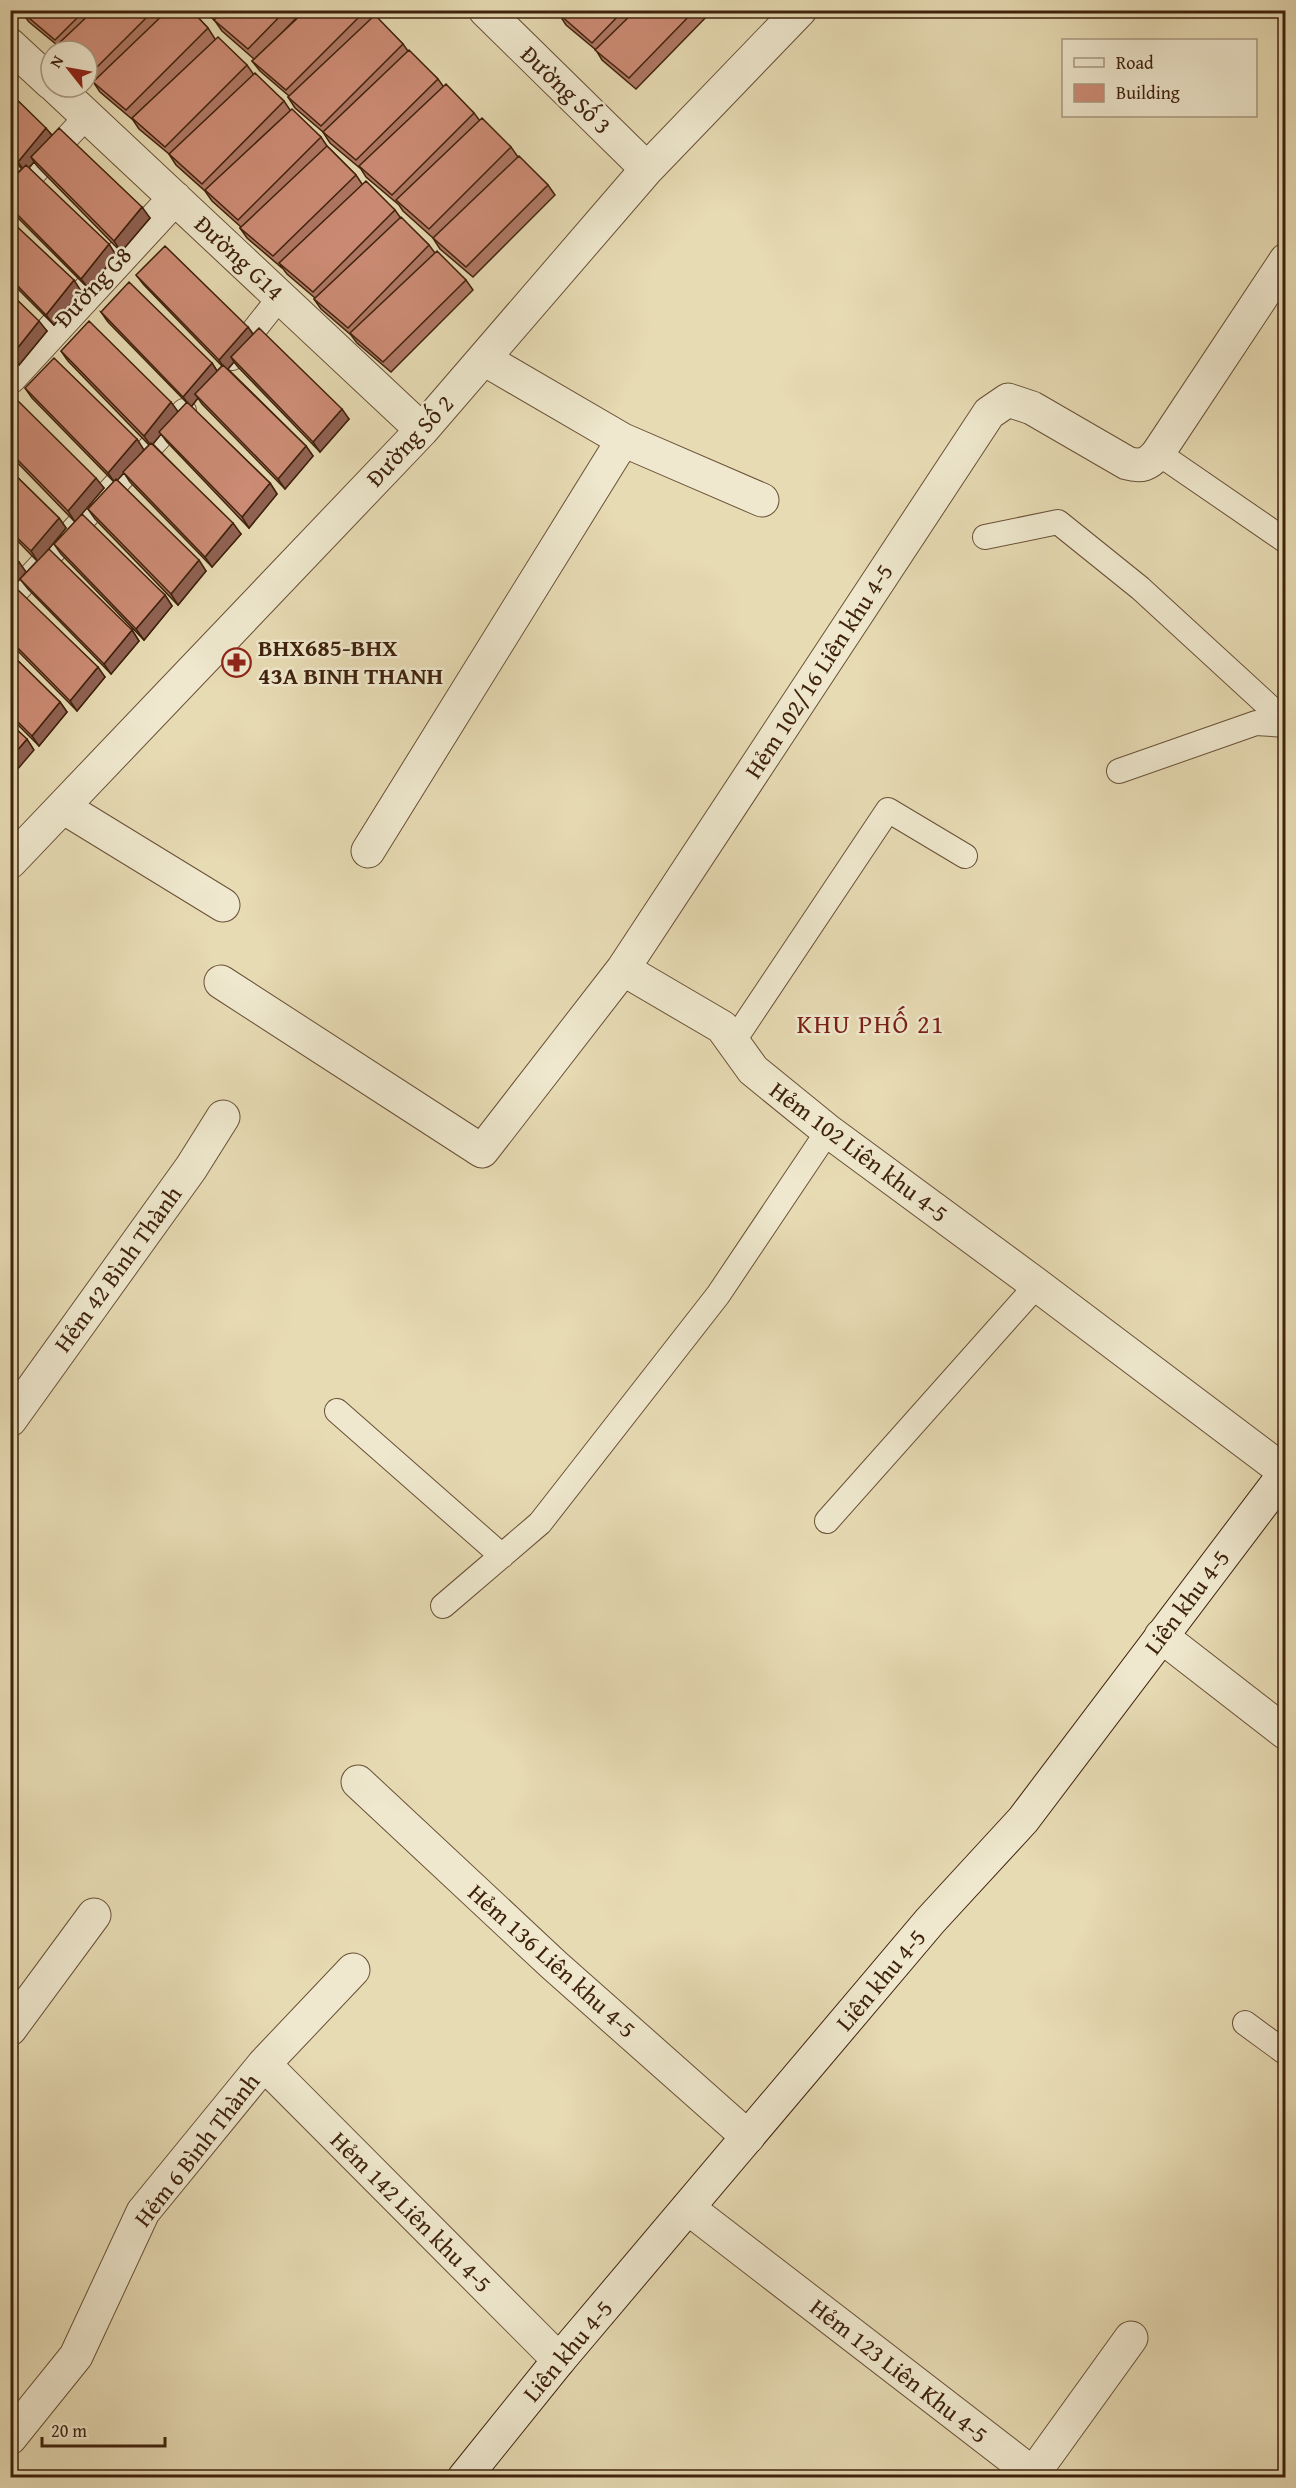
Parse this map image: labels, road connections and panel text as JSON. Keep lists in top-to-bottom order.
{
  "streets": {
    "street": [
      "Đường Số 3",
      "Đường G14",
      "Đường G8",
      "Đường Số 2",
      "Hẻm 102/16 Liên khu 4-5",
      "Hẻm 102 Liên khu 4-5",
      "Hẻm 42 Bình Thành",
      "Liên khu 4-5",
      "Hẻm 136 Liên khu 4-5",
      "Hẻm 6 Bình Thành",
      "Hẻm 142 Liên khu 4-5",
      "Hẻm 123 Liên Khu 4-5"
    ]
  },
  "crossings": [
    ["Đường Số 3", "Đường Số 2"],
    ["Đường G14", "Đường G8"],
    ["Đường G14", "Đường Số 2"],
    ["Hẻm 102/16 Liên khu 4-5", "Hẻm 102 Liên khu 4-5"],
    ["Hẻm 102 Liên khu 4-5", "Liên khu 4-5"],
    ["Liên khu 4-5", "Hẻm 136 Liên khu 4-5"],
    ["Liên khu 4-5", "Hẻm 142 Liên khu 4-5"],
    ["Liên khu 4-5", "Hẻm 123 Liên Khu 4-5"],
    ["Hẻm 6 Bình Thành", "Hẻm 142 Liên khu 4-5"]
  ],
  "districts": ["KHU PHỐ 21"],
  "places": {
    "pharmacy": ["BHX685-BHX 43A BINH THANH"]
  },
  "legend": ["Road", "Building"],
  "scale_bar": "20 m",
  "north": "top left"
}
